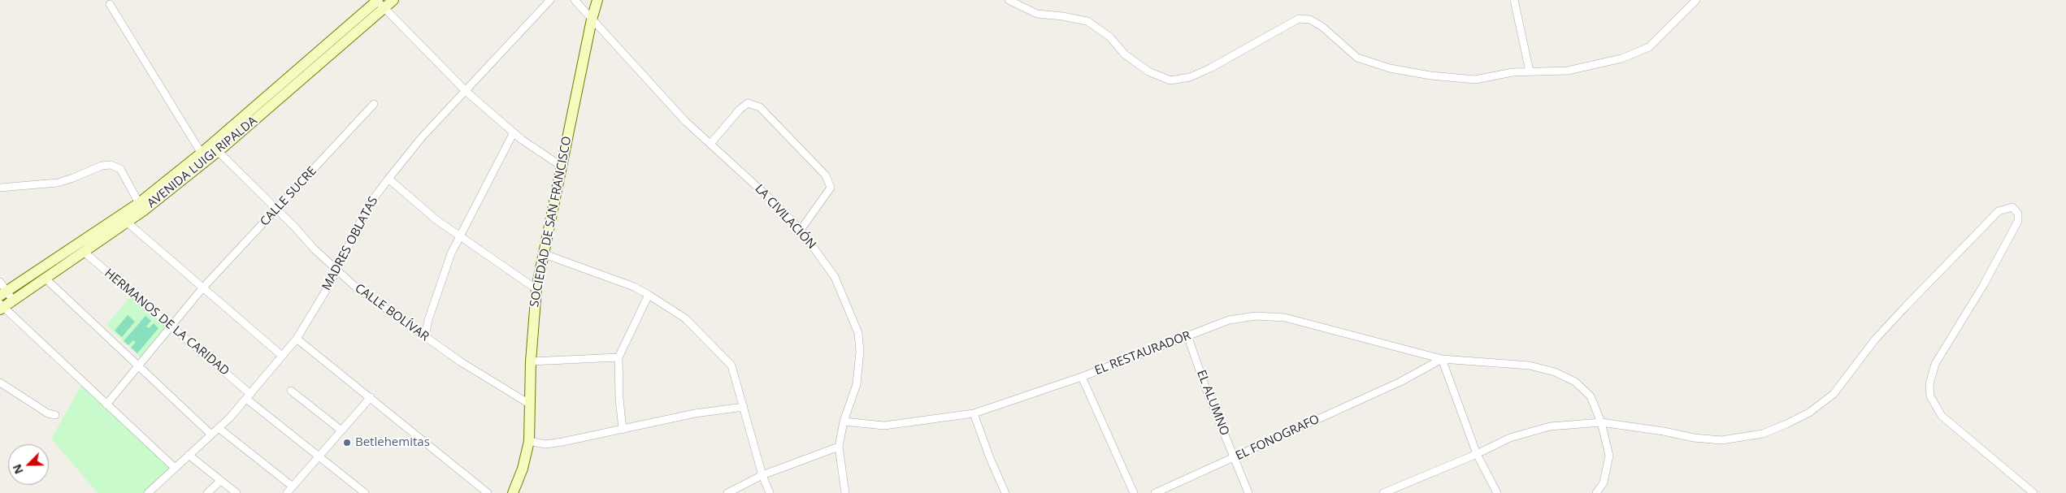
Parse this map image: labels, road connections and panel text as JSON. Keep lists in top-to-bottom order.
{
  "streets": {
    "street": [
      "AVENIDA LUIGI RIPALDA",
      "CALLE SUCRE",
      "LA CIVILACIÓN",
      "SOCIEDAD DE SAN FRANCISCO",
      "MADRES OBLATAS",
      "CALLE BOLÍVAR",
      "HERMANOS DE LA CARIDAD",
      "EL RESTAURADOR",
      "EL ALUMNO",
      "EL FONOGRAFO"
    ]
  },
  "crossings": [
    ["AVENIDA LUIGI RIPALDA", "CALLE BOLÍVAR"],
    ["AVENIDA LUIGI RIPALDA", "HERMANOS DE LA CARIDAD"],
    ["CALLE SUCRE", "CALLE BOLÍVAR"],
    ["CALLE SUCRE", "HERMANOS DE LA CARIDAD"],
    ["LA CIVILACIÓN", "SOCIEDAD DE SAN FRANCISCO"],
    ["LA CIVILACIÓN", "EL RESTAURADOR"],
    ["SOCIEDAD DE SAN FRANCISCO", "CALLE BOLÍVAR"],
    ["MADRES OBLATAS", "CALLE BOLÍVAR"],
    ["MADRES OBLATAS", "HERMANOS DE LA CARIDAD"],
    ["EL RESTAURADOR", "EL ALUMNO"],
    ["EL RESTAURADOR", "EL FONOGRAFO"],
    ["EL ALUMNO", "EL FONOGRAFO"]
  ],
  "places": ["Betlehemitas"],
  "north": "bottom left"
}
